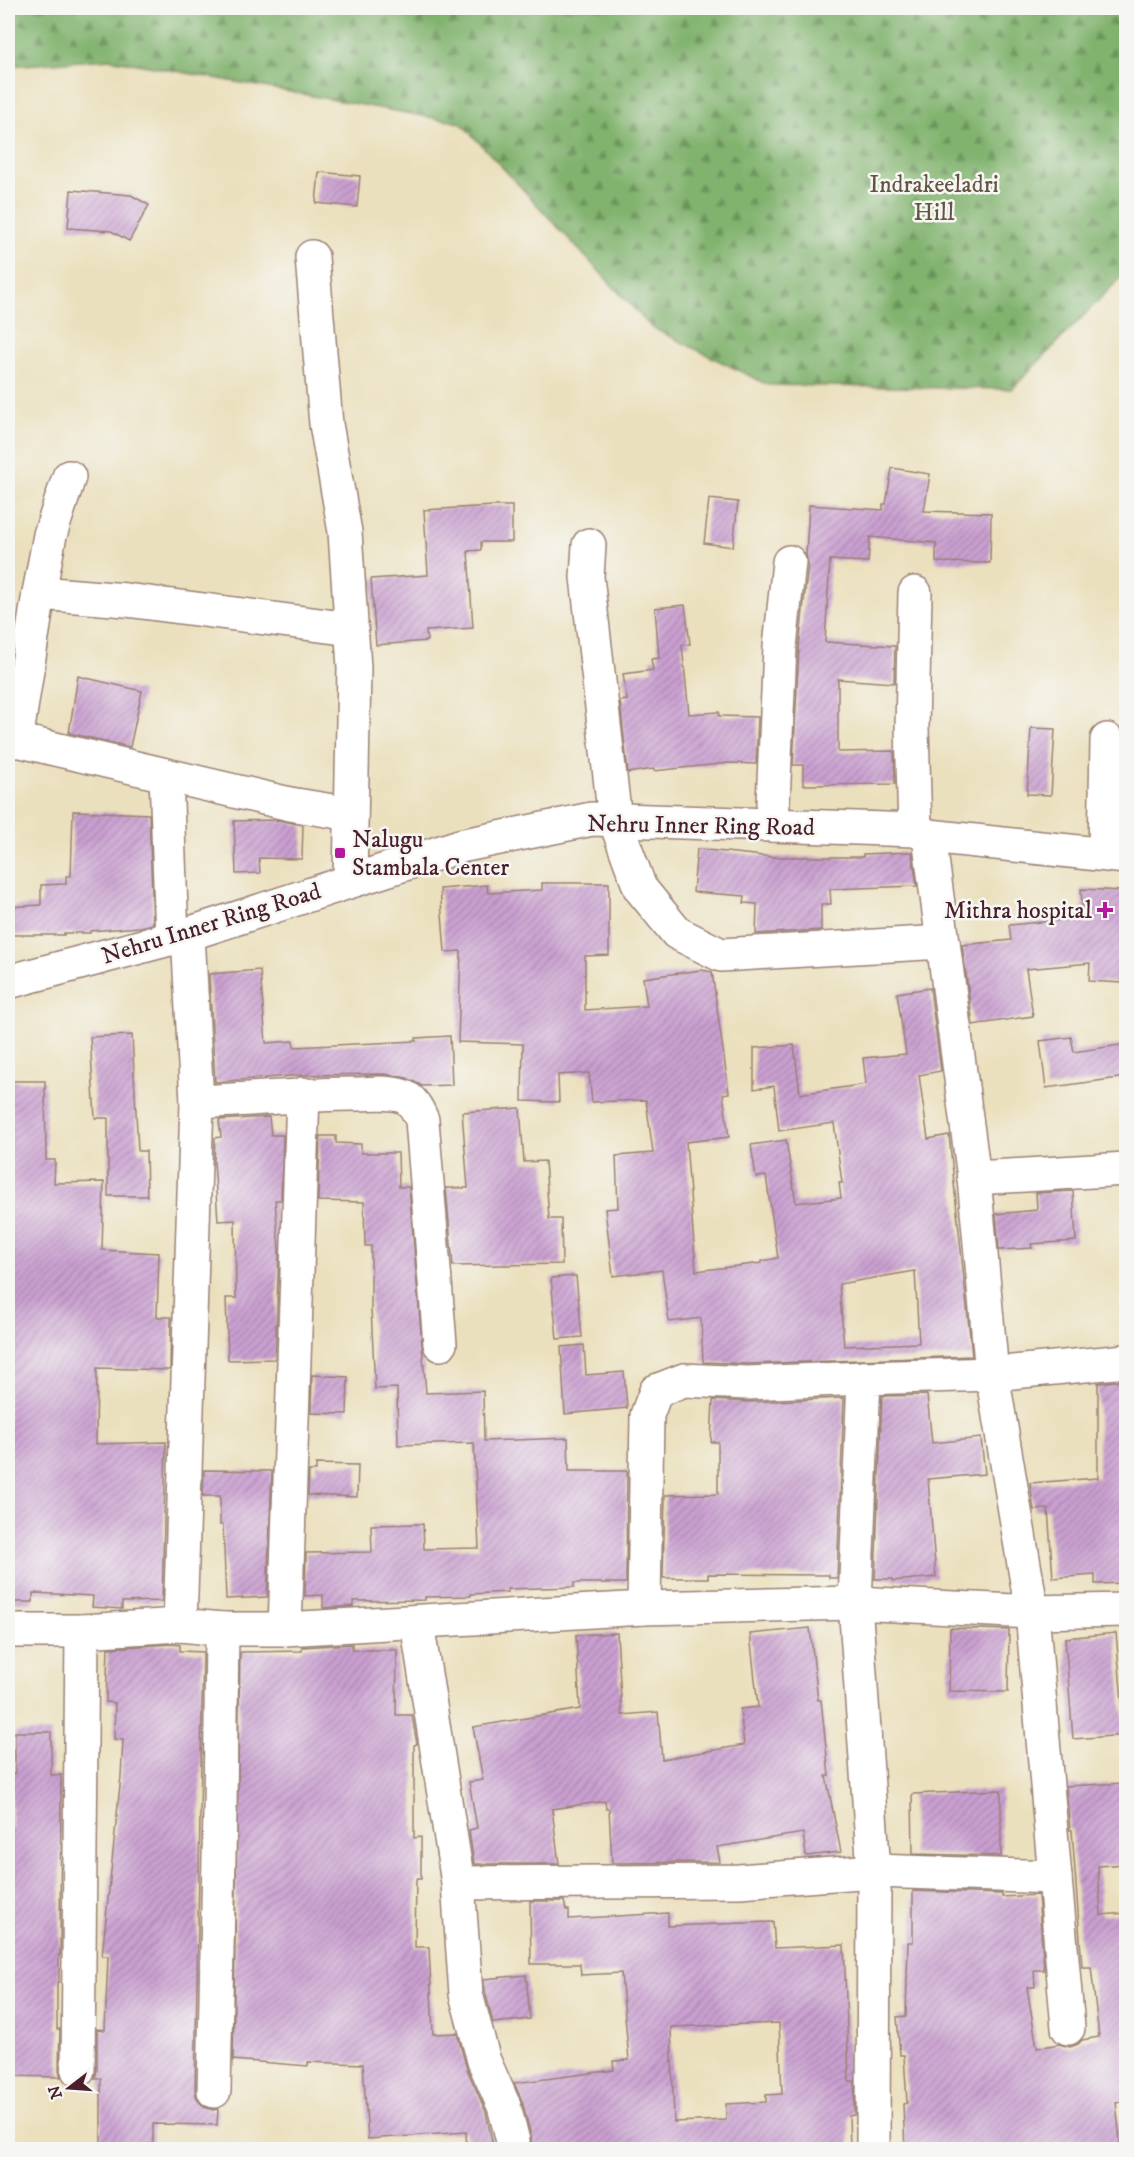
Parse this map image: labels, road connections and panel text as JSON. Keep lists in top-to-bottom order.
{
  "streets": {
    "street": ["Nehru Inner Ring Road"]
  },
  "parks": ["Indrakeeladri Hill"],
  "places": {
    "transit": ["Nalugu Stambala Center"],
    "health": ["Mithra hospital"]
  },
  "north": "left"
}
